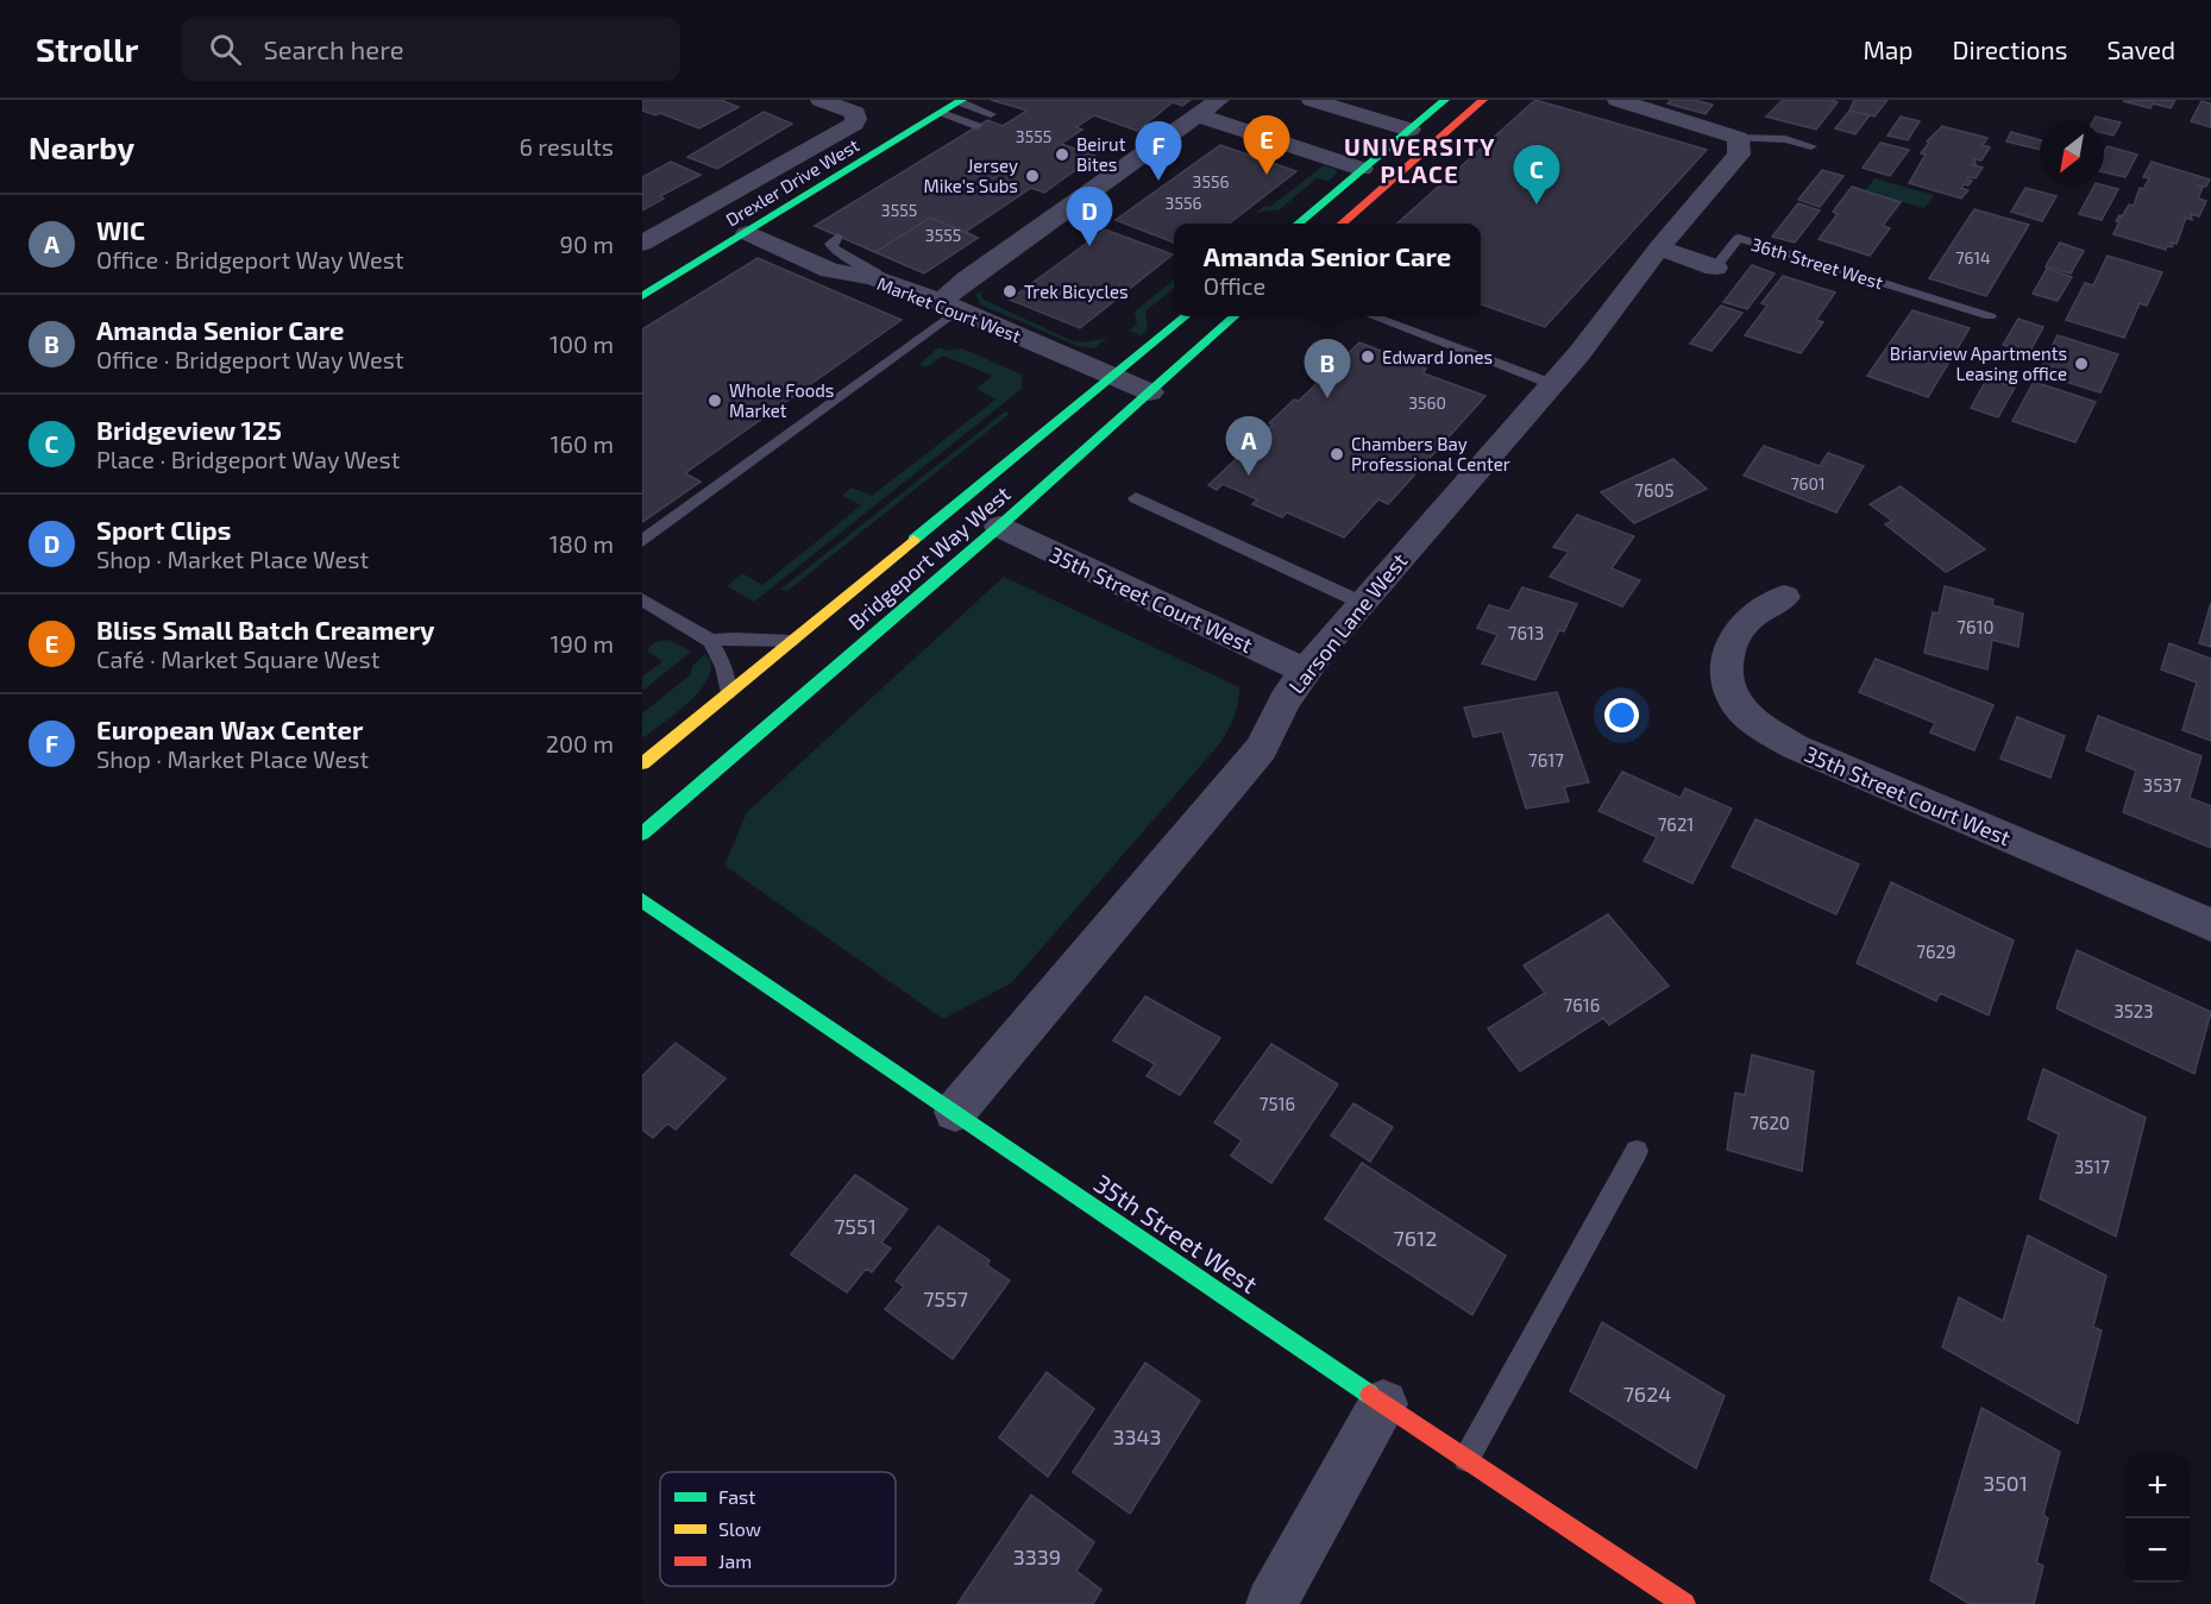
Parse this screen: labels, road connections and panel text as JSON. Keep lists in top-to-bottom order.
{
  "streets": {
    "main road": ["Drexler Drive West", "Bridgeport Way West", "35th Street West"],
    "street": [
      "36th Street West",
      "Market Court West",
      "35th Street Court West",
      "Larson Lane West"
    ]
  },
  "crossings": [
    ["Drexler Drive West", "Market Court West"],
    ["36th Street West", "Larson Lane West"],
    ["Market Court West", "Bridgeport Way West"],
    ["Bridgeport Way West", "35th Street Court West"],
    ["35th Street Court West", "Larson Lane West"],
    ["Larson Lane West", "35th Street West"]
  ],
  "districts": ["UNIVERSITY PLACE"],
  "places": [
    "Beirut Bites",
    "Jersey Mike's Subs",
    "Trek Bicycles",
    "Edward Jones",
    "Briarview Apartments Leasing office",
    "Whole Foods Market",
    "Chambers Bay Professional Center"
  ],
  "house_numbers": [
    "3555",
    "3556",
    "3556",
    "3555",
    "3555",
    "7614",
    "3560",
    "7601",
    "7605",
    "7610",
    "7613",
    "7617",
    "3537",
    "7621",
    "7629",
    "7616",
    "3523",
    "7516",
    "7620",
    "3517",
    "7551",
    "7612",
    "7557",
    "7624",
    "3343",
    "3501",
    "3339"
  ],
  "legend": ["Fast", "Slow", "Jam"],
  "north": "bottom left",
  "page": {
    "header": "Strollr",
    "search": "Search here",
    "nav": ["Map", "Directions", "Saved"],
    "heading": ["Nearby", "6 results"],
    "pins": [
      "E",
      "F",
      "C",
      "D",
      "B",
      "A"
    ],
    "list": [
      {
        "mark": "A",
        "name": "WIC",
        "note": "Office · Bridgeport Way West",
        "value": "90 m"
      },
      {
        "mark": "B",
        "name": "Amanda Senior Care",
        "note": "Office · Bridgeport Way West",
        "value": "100 m"
      },
      {
        "mark": "C",
        "name": "Bridgeview 125",
        "note": "Place · Bridgeport Way West",
        "value": "160 m"
      },
      {
        "mark": "D",
        "name": "Sport Clips",
        "note": "Shop · Market Place West",
        "value": "180 m"
      },
      {
        "mark": "E",
        "name": "Bliss Small Batch Creamery",
        "note": "Café · Market Square West",
        "value": "190 m"
      },
      {
        "mark": "F",
        "name": "European Wax Center",
        "note": "Shop · Market Place West",
        "value": "200 m"
      }
    ],
    "popup": ["Amanda Senior Care", "Office"],
    "map_buttons": ["+", "−"]
  }
}
